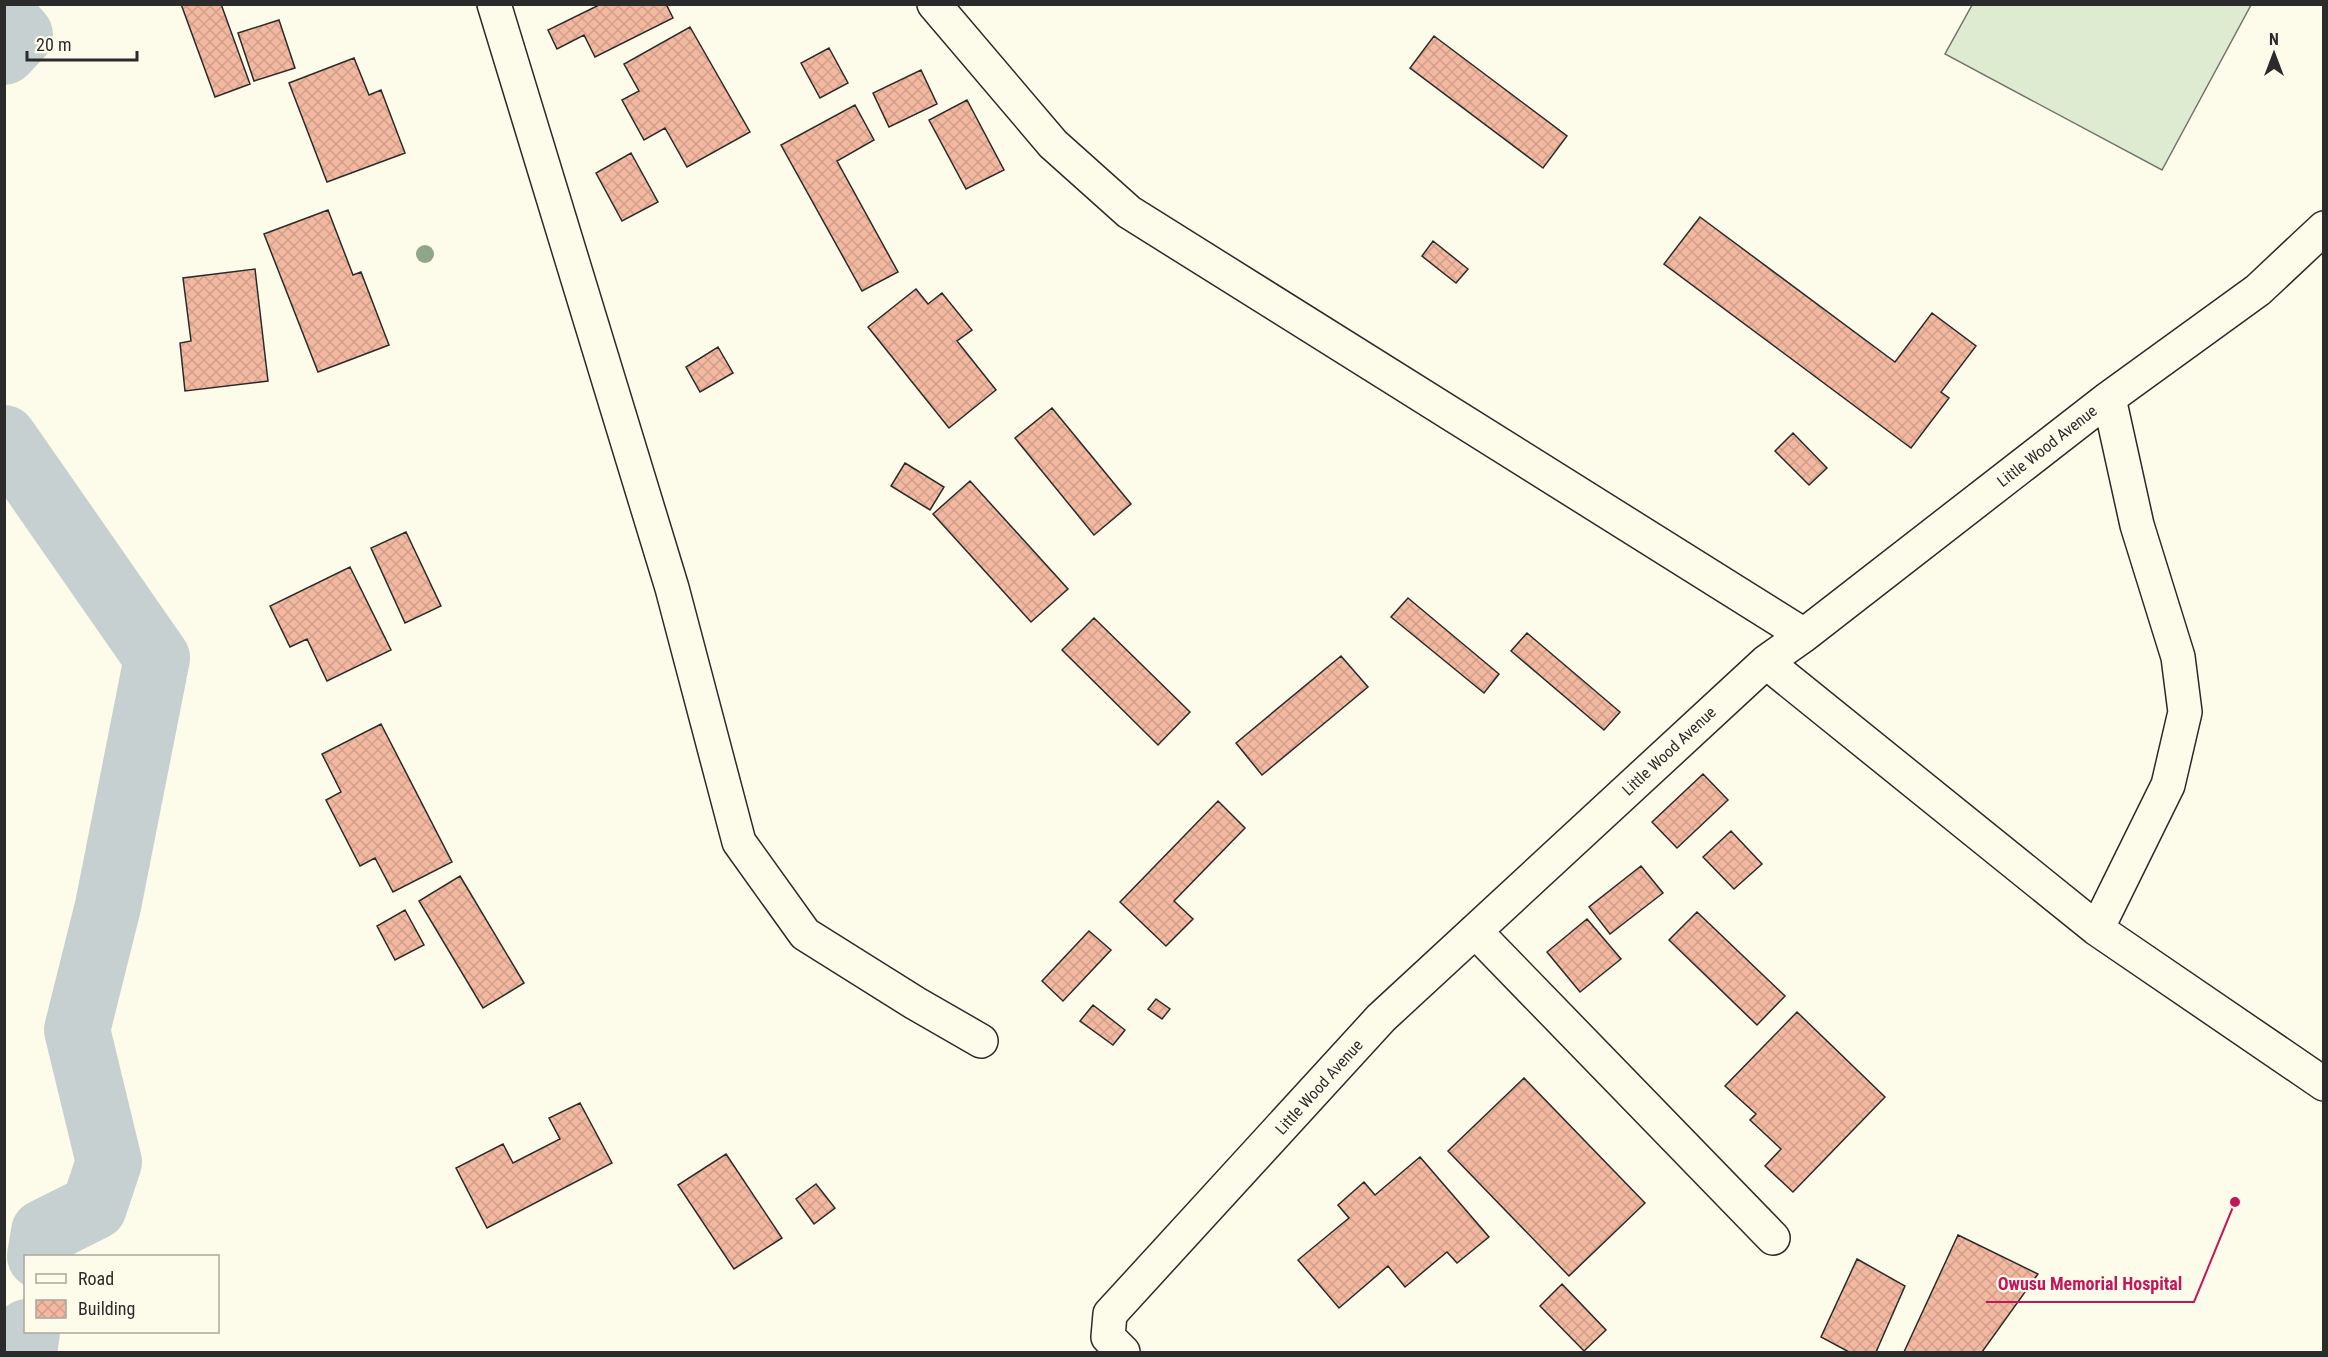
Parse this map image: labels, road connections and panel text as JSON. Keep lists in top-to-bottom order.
{
  "streets": {
    "street": ["Little Wood Avenue"]
  },
  "places": ["Owusu Memorial Hospital"],
  "legend": ["Road", "Building"],
  "scale_bar": "20 m",
  "north": "top"
}
